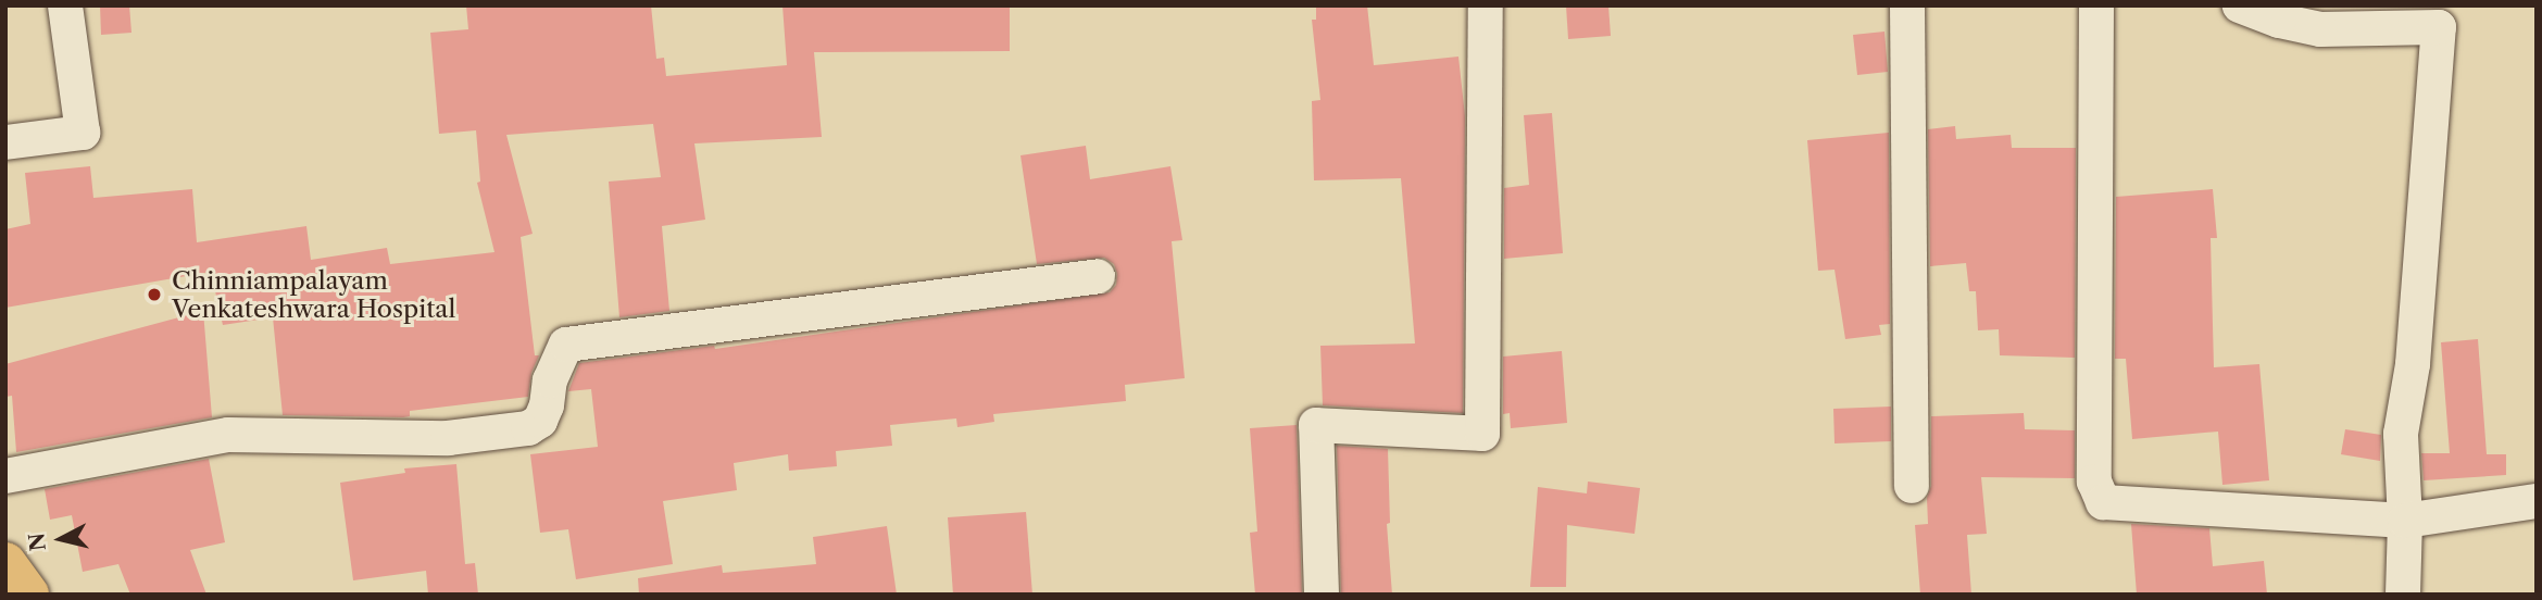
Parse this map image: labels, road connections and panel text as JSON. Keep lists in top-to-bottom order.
{
  "places": ["Chinniampalayam Venkateshwara Hospital"],
  "north": "left"
}
